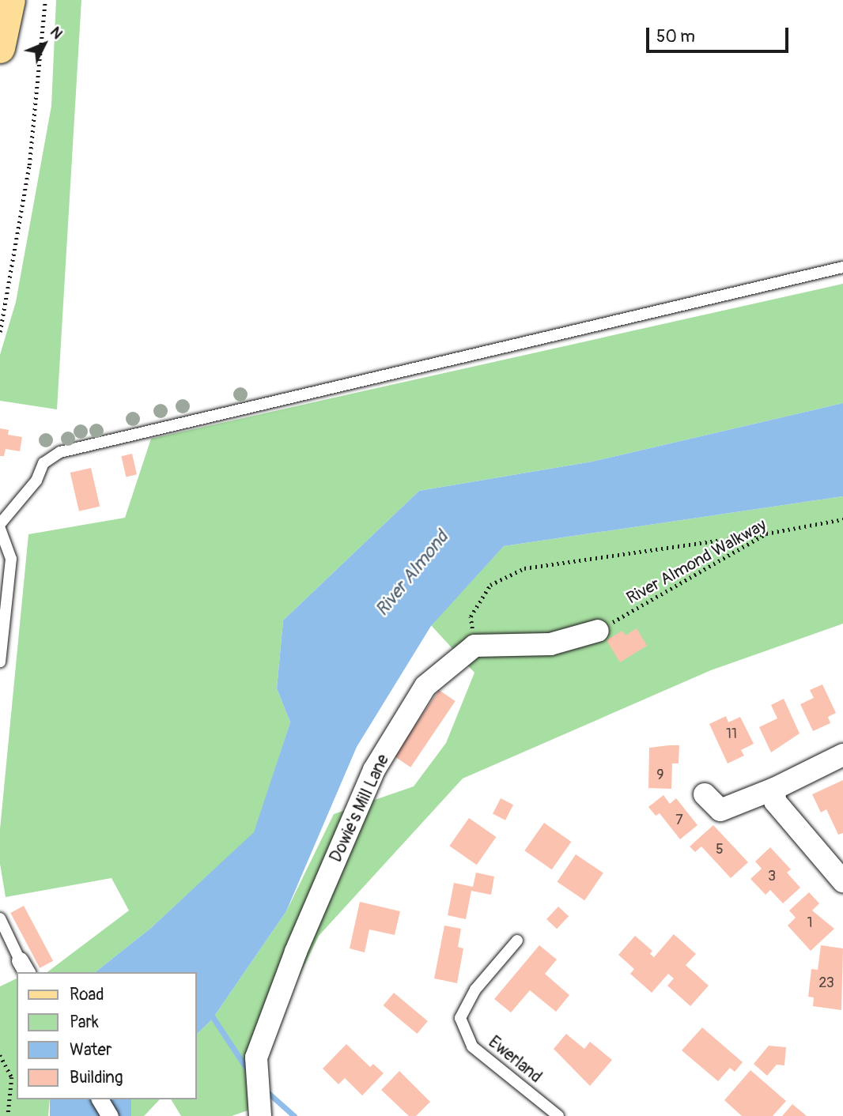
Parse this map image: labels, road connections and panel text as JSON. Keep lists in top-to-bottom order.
{
  "streets": {
    "street": ["Dowie's Mill Lane"],
    "lane": ["Ewerland"],
    "path": ["River Almond Walkway"]
  },
  "water": ["River Almond"],
  "house_numbers": [
    "11",
    "9",
    "7",
    "5",
    "3",
    "1",
    "23"
  ],
  "legend": [
    "Road",
    "Park",
    "Water",
    "Building"
  ],
  "scale_bar": "50 m",
  "north": "top right"
}
